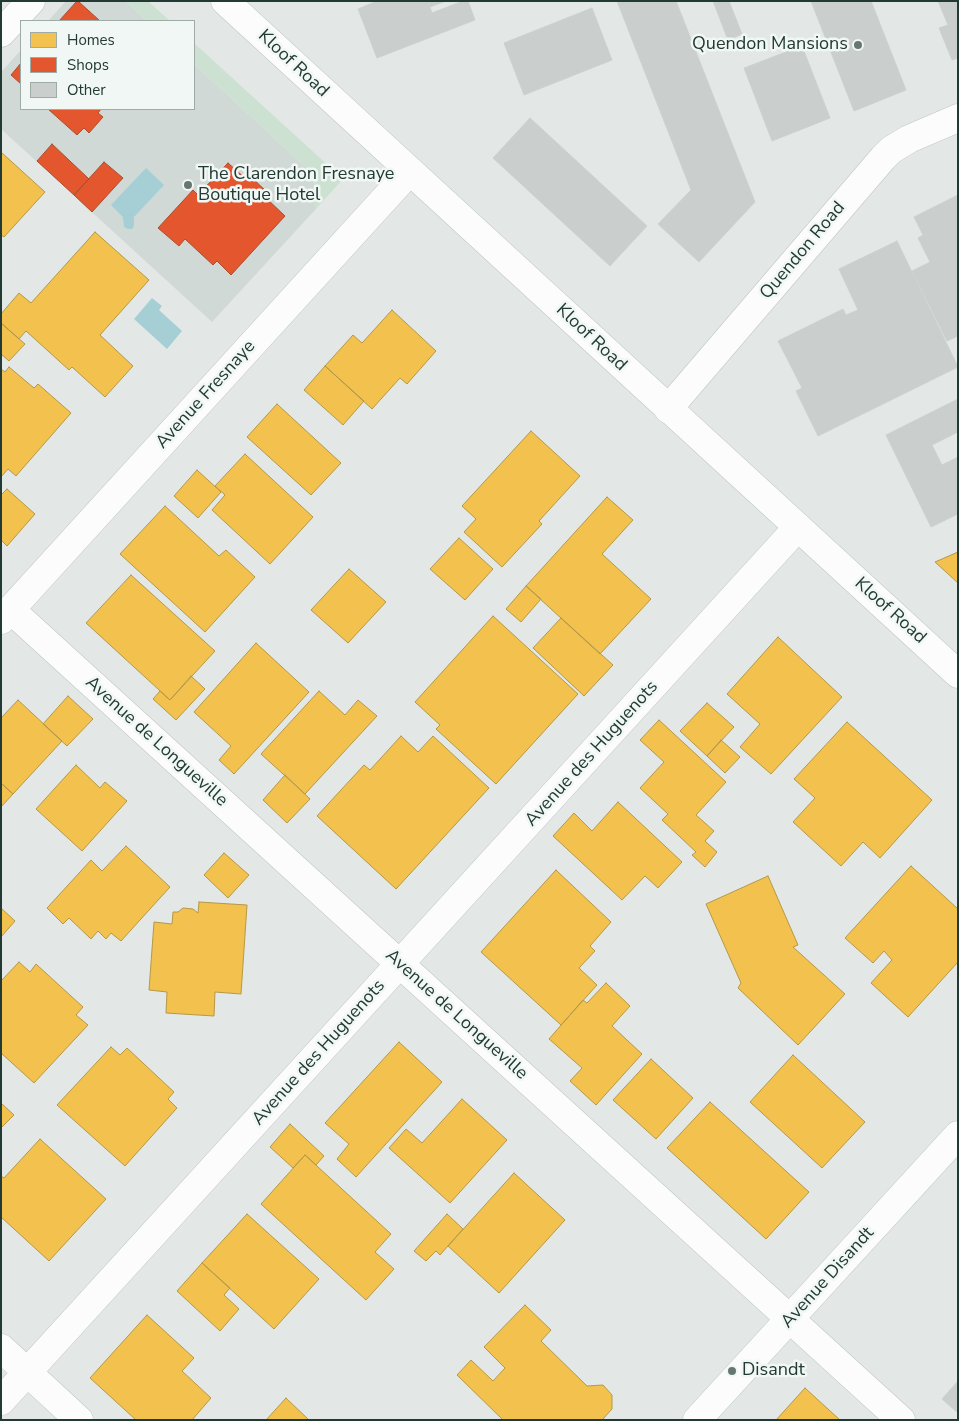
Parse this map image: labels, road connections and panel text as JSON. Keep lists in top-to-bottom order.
{
  "streets": {
    "street": [
      "Kloof Road",
      "Quendon Road",
      "Avenue Fresnaye",
      "Avenue de Longueville",
      "Avenue des Huguenots",
      "Avenue Disandt"
    ]
  },
  "crossings": [
    ["Kloof Road", "Quendon Road"],
    ["Kloof Road", "Avenue Fresnaye"],
    ["Kloof Road", "Avenue des Huguenots"],
    ["Avenue Fresnaye", "Avenue de Longueville"],
    ["Avenue de Longueville", "Avenue des Huguenots"],
    ["Avenue de Longueville", "Avenue Disandt"]
  ],
  "places": ["Quendon Mansions", "The Clarendon Fresnaye Boutique Hotel", "Disandt"],
  "legend": ["Homes", "Shops", "Other"]
}
